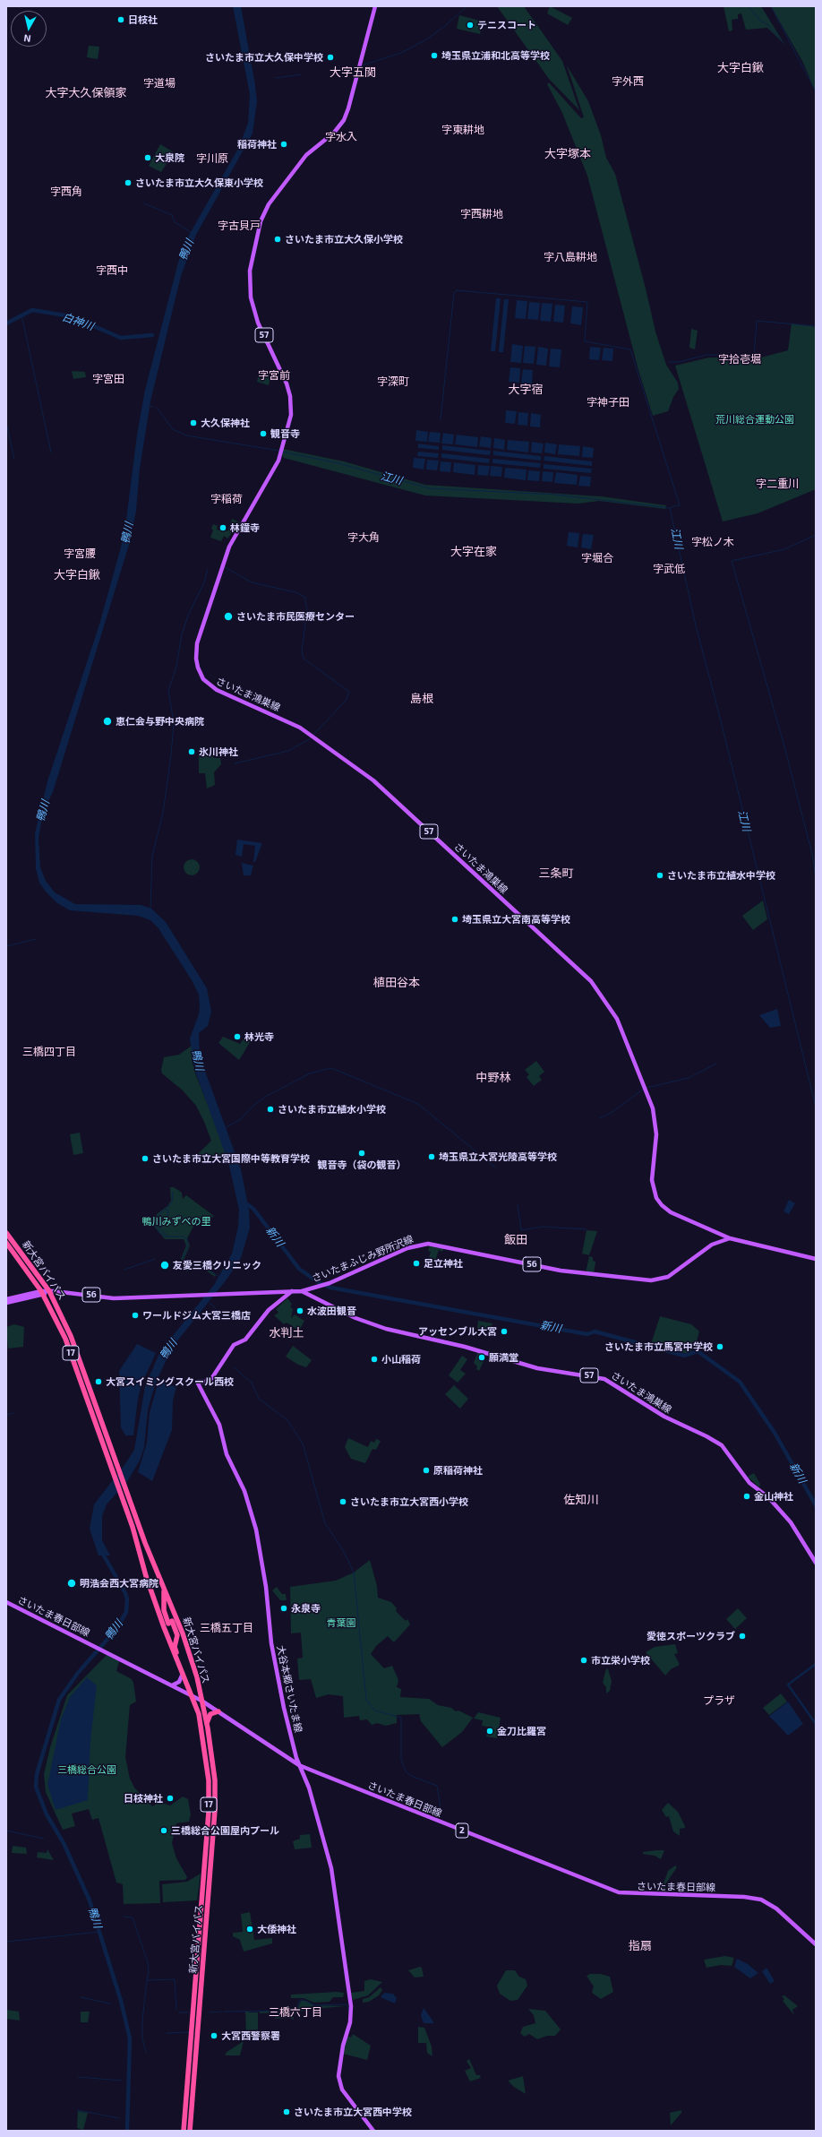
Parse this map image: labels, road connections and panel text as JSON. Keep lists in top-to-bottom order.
{
  "streets": {
    "highway": ["新大宮バイパス", "17"],
    "main road": [
      "57",
      "さいたま鴻巣線",
      "さいたまふじみ野所沢線",
      "56",
      "さいたま春日部線",
      "大谷本郷さいたま線",
      "2"
    ]
  },
  "crossings": [
    ["さいたま鴻巣線", "さいたまふじみ野所沢線"],
    ["さいたまふじみ野所沢線", "新大宮バイパス"],
    ["さいたまふじみ野所沢線", "大谷本郷さいたま線"],
    ["新大宮バイパス", "さいたま春日部線"],
    ["さいたま春日部線", "大谷本郷さいたま線"]
  ],
  "districts": [
    "大字白鍬",
    "大字五関",
    "字外西",
    "字道場",
    "大字大久保領家",
    "字東耕地",
    "字水入",
    "大字塚本",
    "字川原",
    "字西角",
    "字西耕地",
    "字古貝戸",
    "字八島耕地",
    "字西中",
    "字拾壱堀",
    "字宮前",
    "字宮田",
    "字深町",
    "大字宿",
    "字神子田",
    "字二重川",
    "字稲荷",
    "字大角",
    "字松ノ木",
    "大字在家",
    "字宮腰",
    "字堀合",
    "字武低",
    "大字白鍬",
    "島根",
    "三条町",
    "植田谷本",
    "三橋四丁目",
    "中野林",
    "飯田",
    "水判土",
    "佐知川",
    "三橋五丁目",
    "プラザ",
    "指扇",
    "三橋六丁目"
  ],
  "water": [
    "鴨川",
    "白神川",
    "江川",
    "新川"
  ],
  "parks": [
    "荒川総合運動公園",
    "鴨川みずべの里",
    "青葉園",
    "三橋総合公園"
  ],
  "places": [
    "日枝社",
    "テニスコート",
    "埼玉県立浦和北高等学校",
    "さいたま市立大久保中学校",
    "稲荷神社",
    "大泉院",
    "さいたま市立大久保東小学校",
    "さいたま市立大久保小学校",
    "大久保神社",
    "観音寺",
    "林鐘寺",
    "さいたま市民医療センター",
    "恵仁会与野中央病院",
    "氷川神社",
    "さいたま市立植水中学校",
    "埼玉県立大宮南高等学校",
    "林光寺",
    "さいたま市立植水小学校",
    "観音寺（袋の観音）",
    "埼玉県立大宮光陵高等学校",
    "さいたま市立大宮国際中等教育学校",
    "足立神社",
    "友愛三橋クリニック",
    "水波田観音",
    "ワールドジム大宮三橋店",
    "アッセンブル大宮",
    "さいたま市立馬宮中学校",
    "願満堂",
    "小山稲荷",
    "大宮スイミングスクール西校",
    "原稲荷神社",
    "金山神社",
    "さいたま市立大宮西小学校",
    "明浩会西大宮病院",
    "永泉寺",
    "愛徳スポーツクラブ",
    "市立栄小学校",
    "金刀比羅宮",
    "日枝神社",
    "三橋総合公園屋内プール",
    "大倭神社",
    "大宮西警察署",
    "さいたま市立大宮西中学校"
  ],
  "north": "bottom"
}
